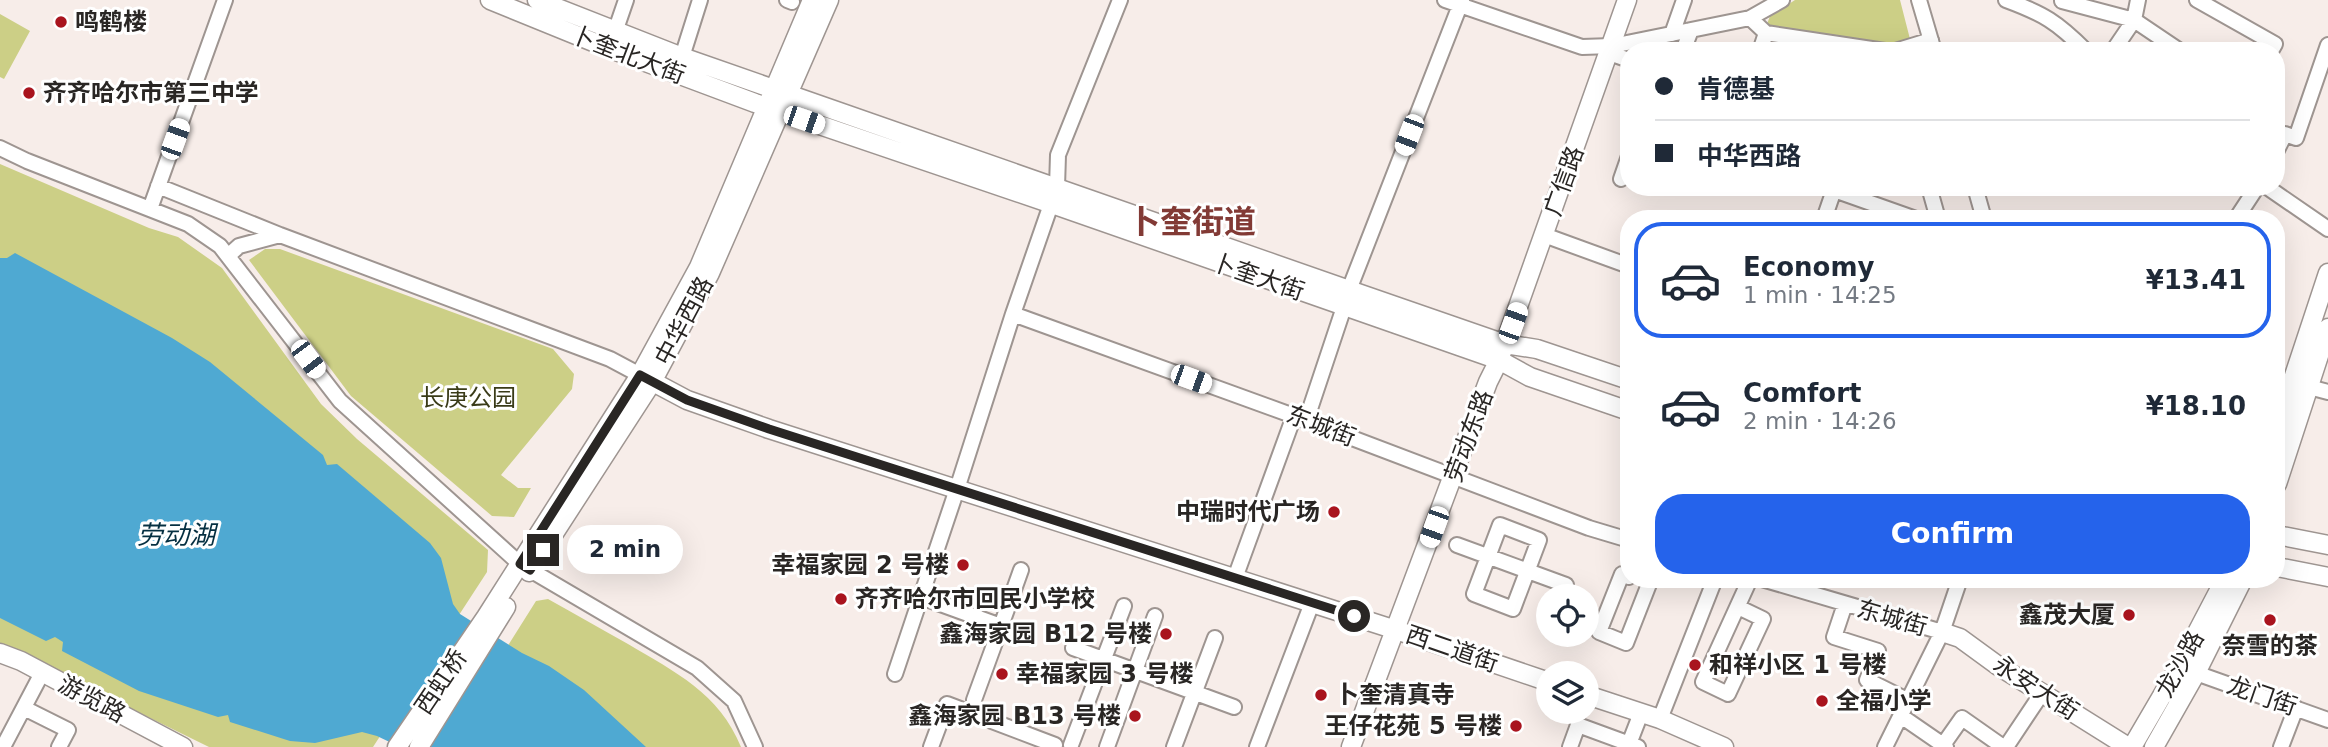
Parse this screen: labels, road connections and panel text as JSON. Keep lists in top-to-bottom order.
{
  "streets": {
    "main road": [
      "卜奎北大街",
      "广信路",
      "卜奎大街",
      "中华西路",
      "劳动东路",
      "西二道街",
      "龙沙路",
      "西虹桥",
      "永安大街",
      "游览路"
    ],
    "street": ["东城街", "龙门街"]
  },
  "crossings": [
    ["卜奎北大街", "卜奎大街"],
    ["卜奎北大街", "中华西路"],
    ["广信路", "卜奎大街"],
    ["广信路", "劳动东路"],
    ["卜奎大街", "中华西路"],
    ["卜奎大街", "劳动东路"],
    ["中华西路", "西二道街"],
    ["中华西路", "西虹桥"],
    ["东城街", "劳动东路"],
    ["东城街", "永安大街"],
    ["劳动东路", "西二道街"],
    ["龙沙路", "永安大街"],
    ["龙沙路", "龙门街"]
  ],
  "districts": ["卜奎街道"],
  "water": ["劳动湖"],
  "parks": ["长庚公园"],
  "places": [
    "鸣鹤楼",
    "齐齐哈尔市第三中学",
    "中瑞时代广场",
    "幸福家园 2 号楼",
    "齐齐哈尔市回民小学校",
    "鑫茂大厦",
    "奈雪的茶",
    "鑫海家园 B12 号楼",
    "和祥小区 1 号楼",
    "幸福家园 3 号楼",
    "卜奎清真寺",
    "全福小学",
    "鑫海家园 B13 号楼",
    "王仔花苑 5 号楼"
  ],
  "page": {
    "banner": ["肯德基", "中华西路"],
    "list": [
      {
        "name": "Economy",
        "note": "1 min · 14:25",
        "value": "¥13.41"
      },
      {
        "name": "Comfort",
        "note": "2 min · 14:26",
        "value": "¥18.10"
      }
    ],
    "buttons": "Confirm",
    "bubble": "2 min"
  }
}
